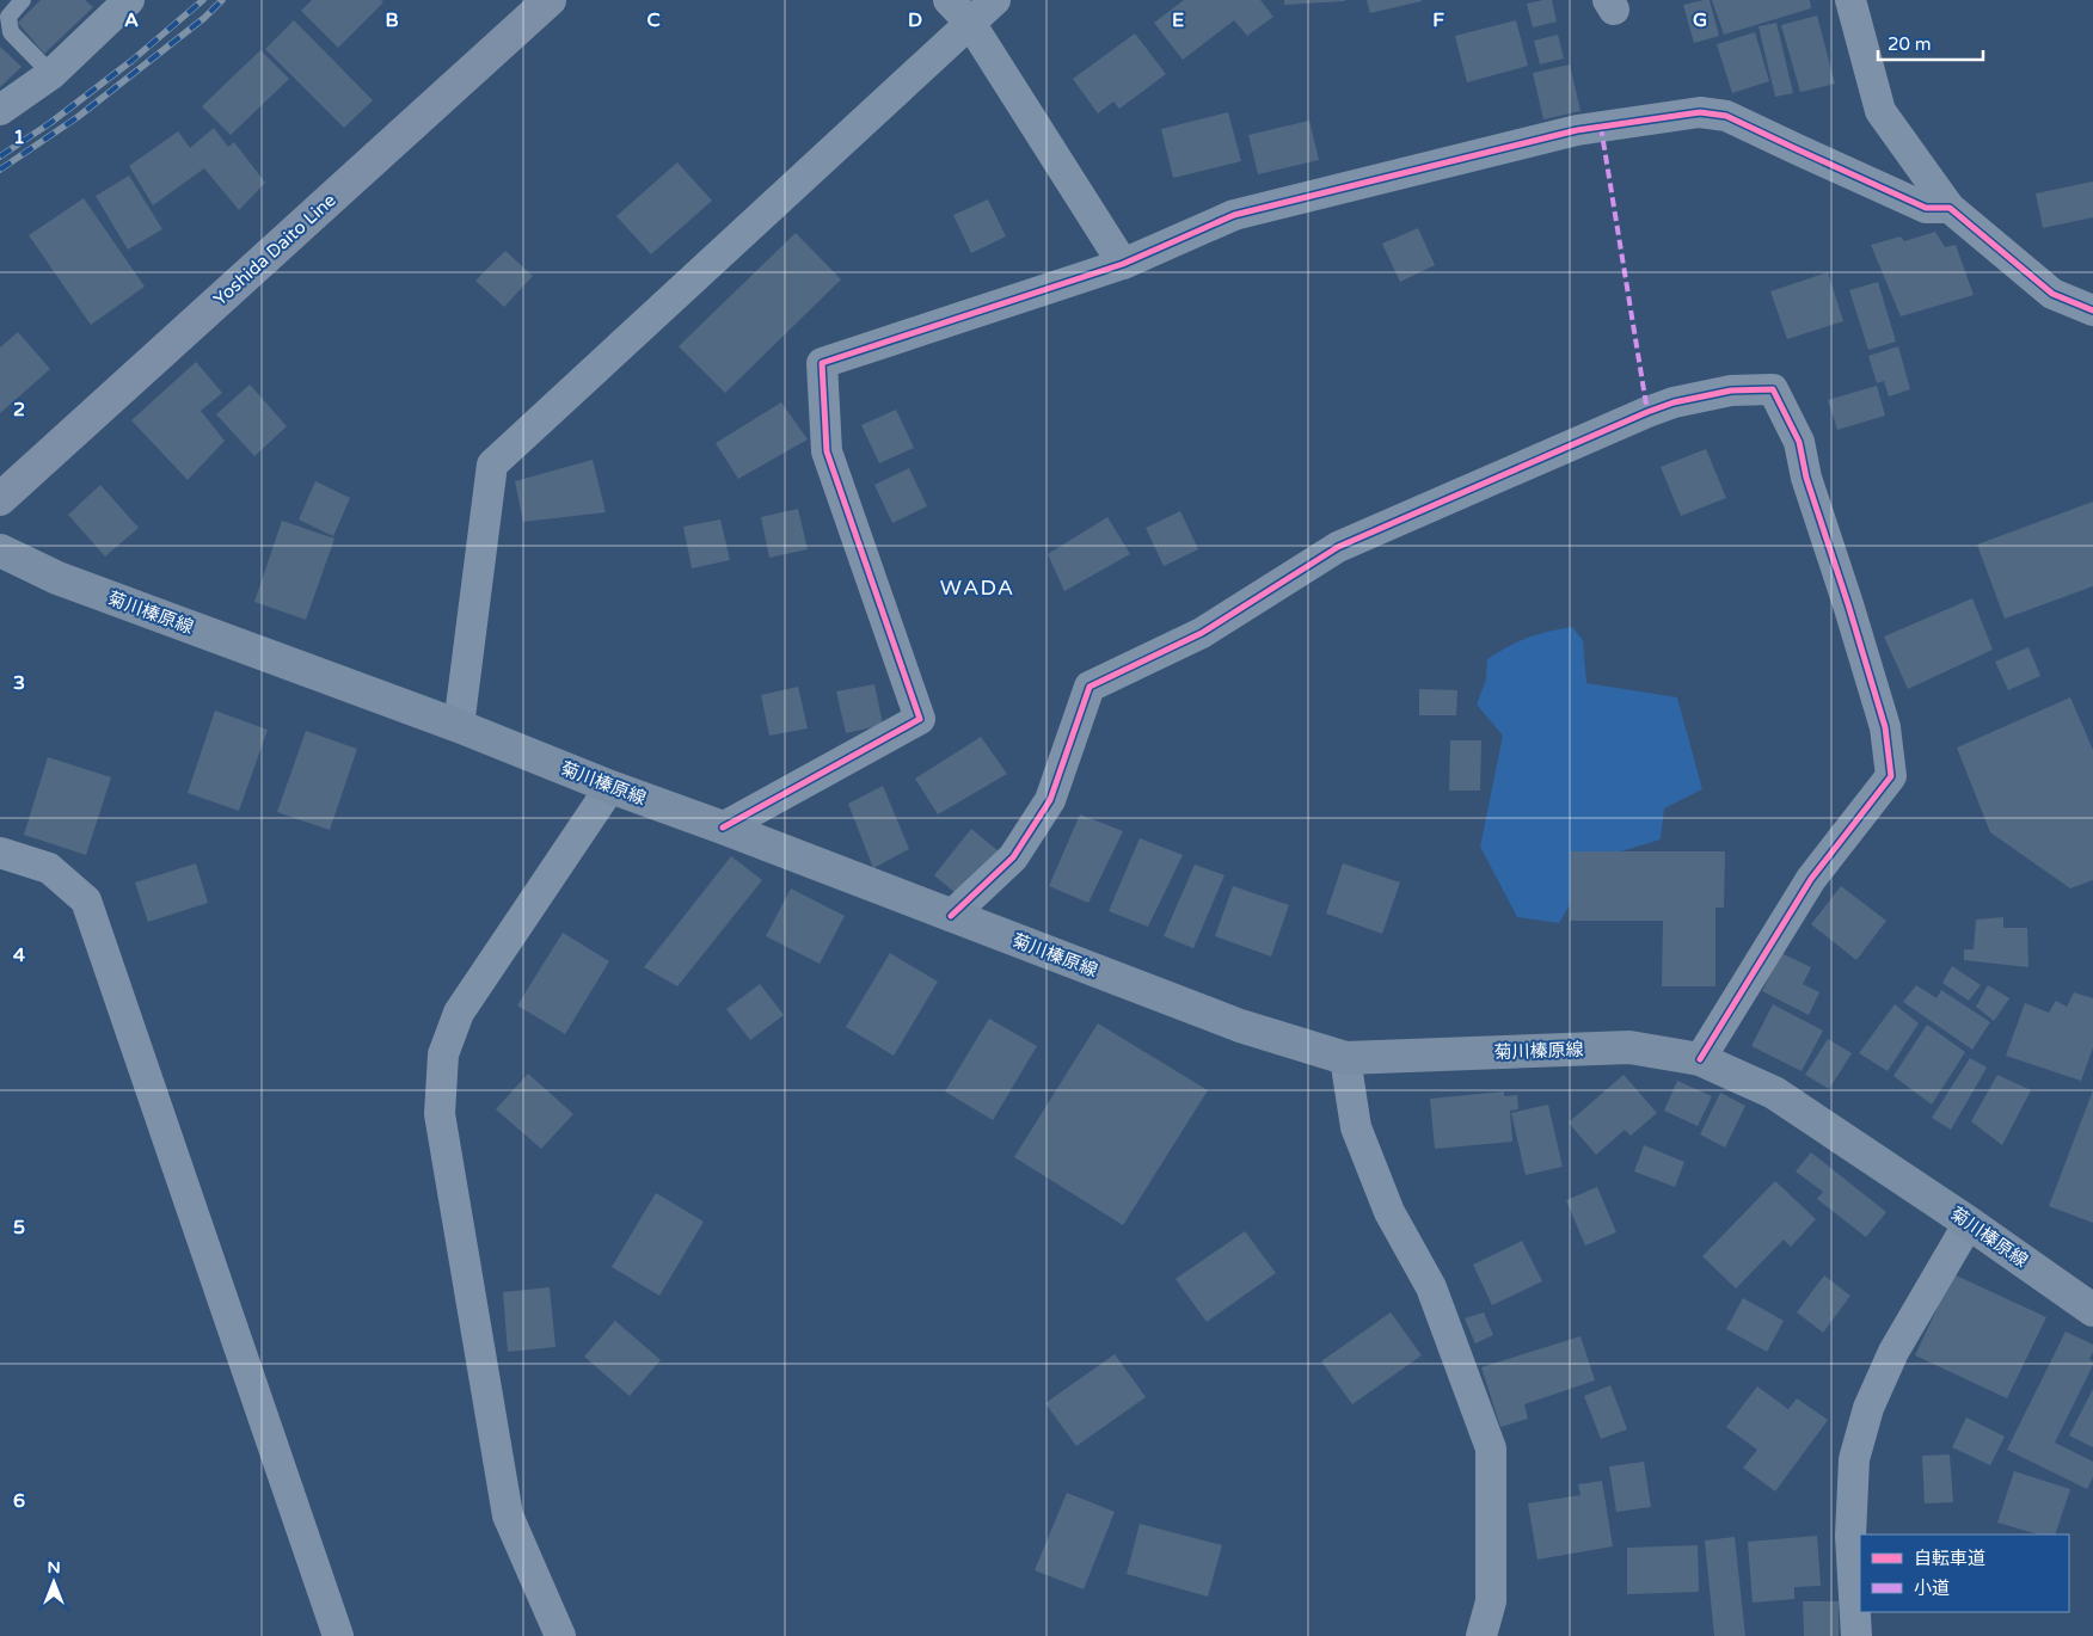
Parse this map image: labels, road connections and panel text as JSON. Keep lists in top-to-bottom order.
{
  "streets": {
    "main road": ["Yoshida Daito Line", "菊川榛原線"]
  },
  "districts": ["WADA"],
  "legend": ["自転車道", "小道"],
  "scale_bar": "20 m",
  "north": "top",
  "grid": {
    "columns": [
      "A",
      "B",
      "C",
      "D",
      "E",
      "F",
      "G"
    ],
    "rows": [
      "1",
      "2",
      "3",
      "4",
      "5",
      "6"
    ]
  }
}
